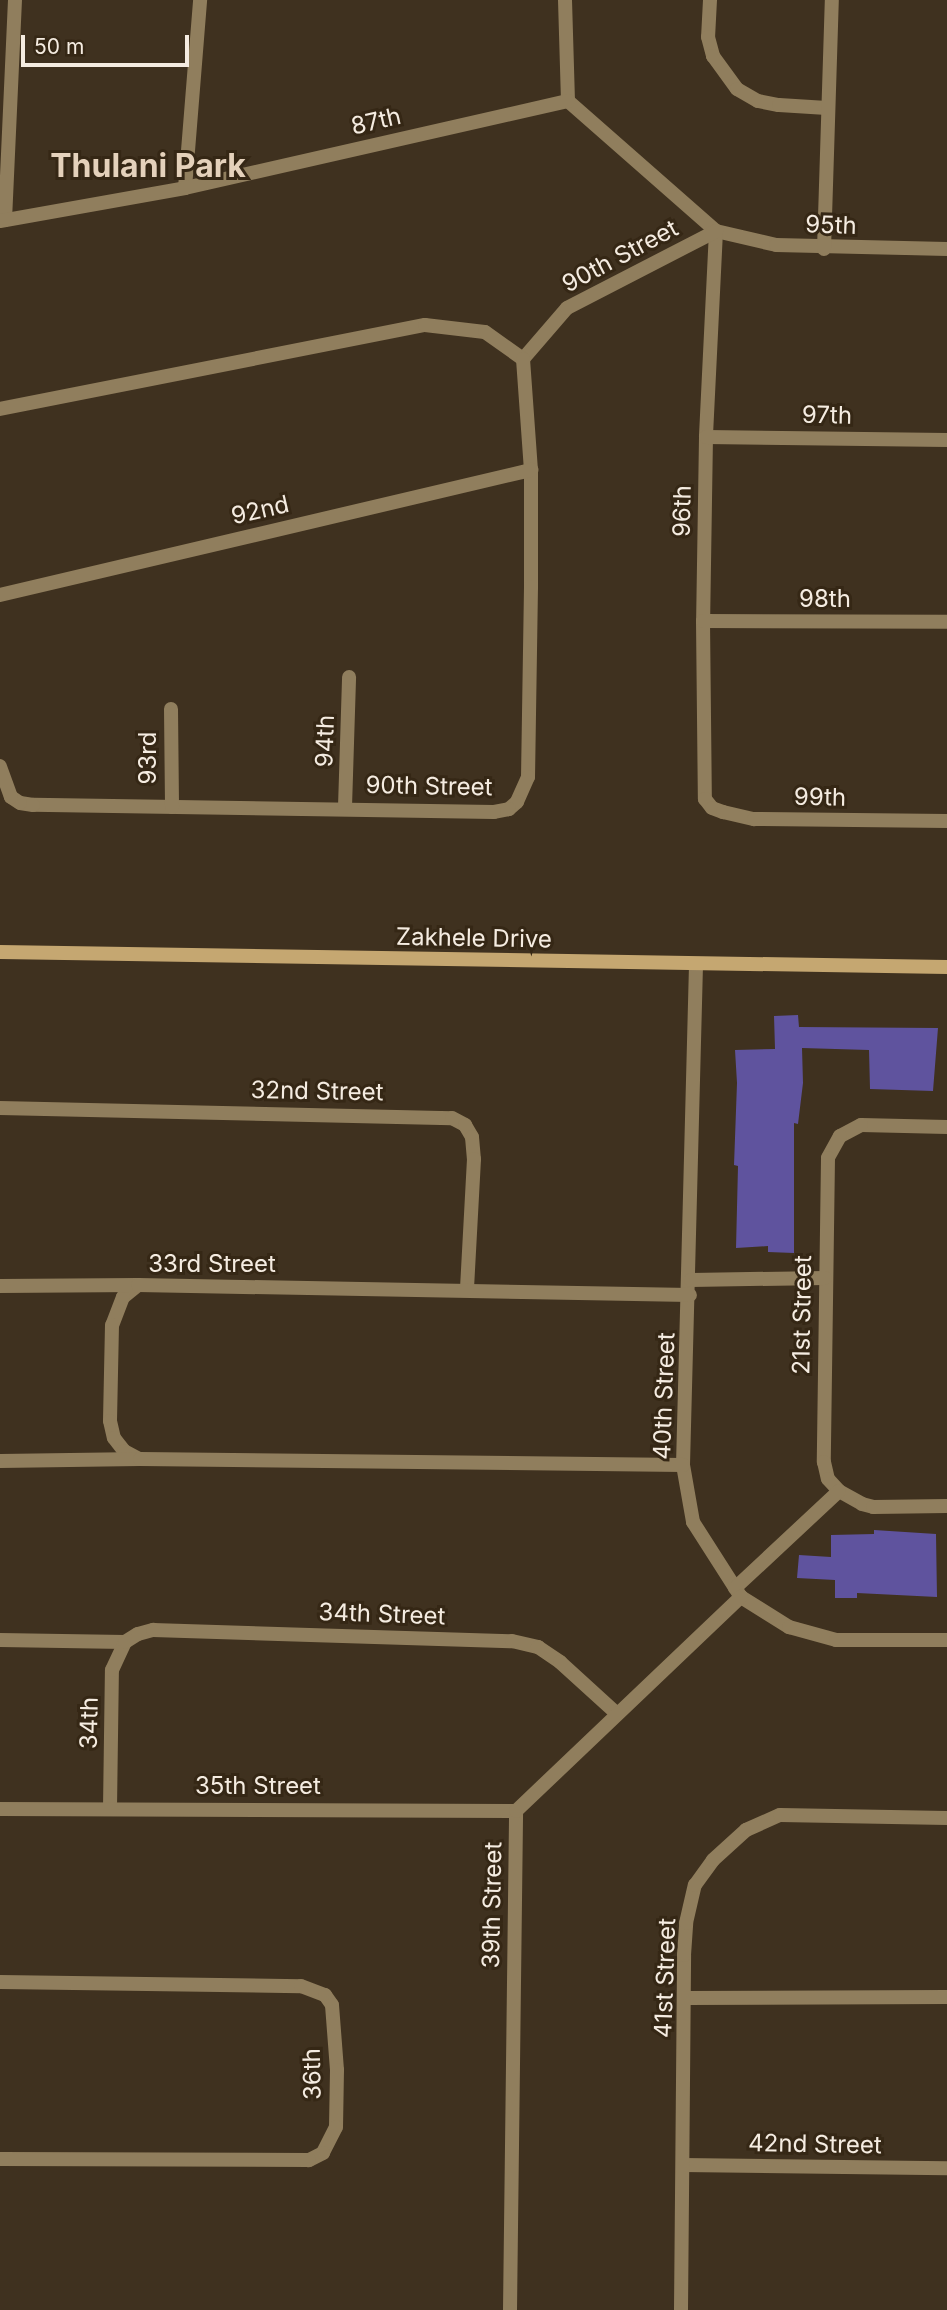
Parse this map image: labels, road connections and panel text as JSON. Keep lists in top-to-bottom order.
{
  "streets": {
    "street": [
      "87th",
      "95th",
      "90th Street",
      "97th",
      "92nd",
      "96th",
      "98th",
      "94th",
      "93rd",
      "99th",
      "Zakhele Drive",
      "32nd Street",
      "33rd Street",
      "21st Street",
      "40th Street",
      "34th Street",
      "34th",
      "35th Street",
      "39th Street",
      "41st Street",
      "36th",
      "42nd Street"
    ]
  },
  "crossings": [
    ["95th", "90th Street"],
    ["95th", "96th"],
    ["90th Street", "92nd"],
    ["90th Street", "96th"],
    ["90th Street", "94th"],
    ["90th Street", "93rd"],
    ["97th", "96th"],
    ["96th", "98th"],
    ["96th", "99th"],
    ["Zakhele Drive", "40th Street"],
    ["32nd Street", "33rd Street"],
    ["33rd Street", "21st Street"],
    ["33rd Street", "40th Street"],
    ["21st Street", "39th Street"],
    ["40th Street", "39th Street"],
    ["34th Street", "34th"],
    ["34th Street", "39th Street"],
    ["34th", "35th Street"],
    ["35th Street", "39th Street"],
    ["41st Street", "42nd Street"]
  ],
  "districts": ["Thulani Park"],
  "scale_bar": "50 m"
}
